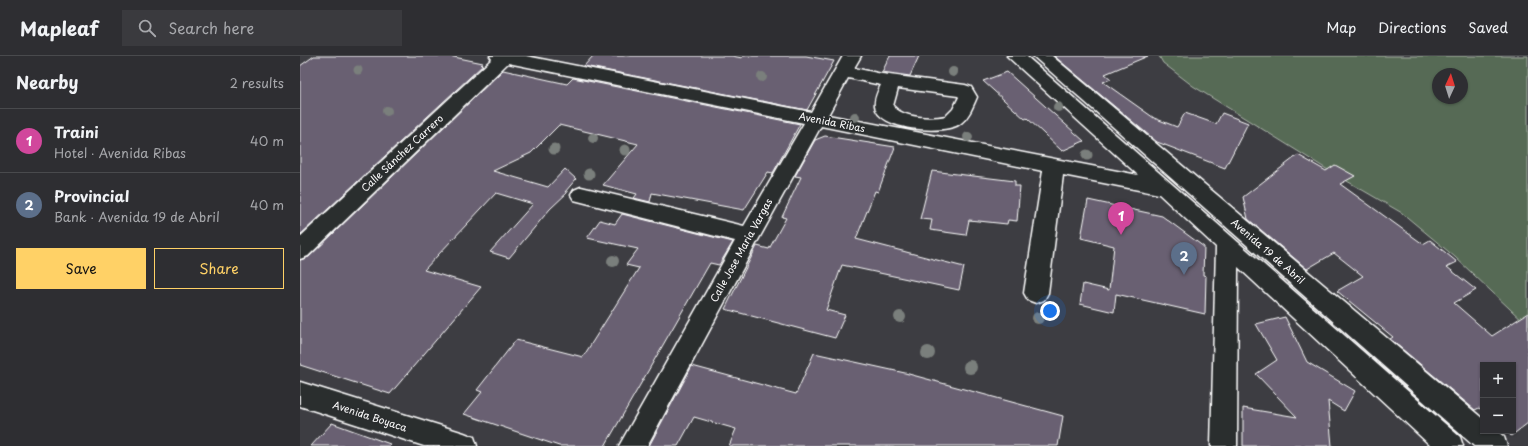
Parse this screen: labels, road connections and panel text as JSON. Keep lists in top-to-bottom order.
{
  "streets": {
    "street": [
      "Avenida Ribas",
      "Calle Sánchez Carrero",
      "Calle Jose Maria Vargas",
      "Avenida 19 de Abril",
      "Avenida Boyaca"
    ]
  },
  "crossings": [
    ["Avenida Ribas", "Calle Sánchez Carrero"],
    ["Avenida Ribas", "Calle Jose Maria Vargas"]
  ],
  "north": "top",
  "page": {
    "header": "Mapleaf",
    "search": "Search here",
    "nav": ["Map", "Directions", "Saved"],
    "heading": ["Nearby", "2 results"],
    "list": [
      {
        "mark": "1",
        "name": "Traini",
        "note": "Hotel · Avenida Ribas",
        "value": "40 m"
      },
      {
        "mark": "2",
        "name": "Provincial",
        "note": "Bank · Avenida 19 de Abril",
        "value": "40 m"
      }
    ],
    "pins": ["1", "2"],
    "buttons": ["Save", "Share"],
    "map_buttons": ["+", "−"]
  }
}
